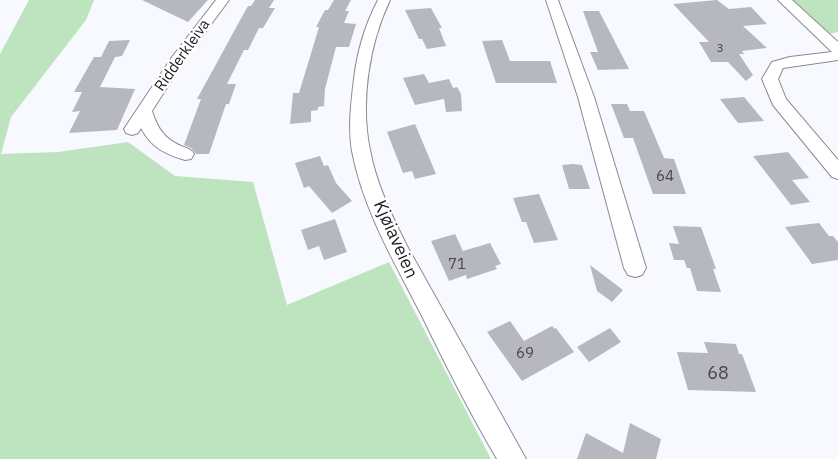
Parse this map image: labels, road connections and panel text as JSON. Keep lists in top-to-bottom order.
{
  "streets": {
    "street": ["Ridderkleiva", "Kjøiaveien"]
  },
  "house_numbers": [
    "3",
    "64",
    "71",
    "69",
    "68"
  ]
}
